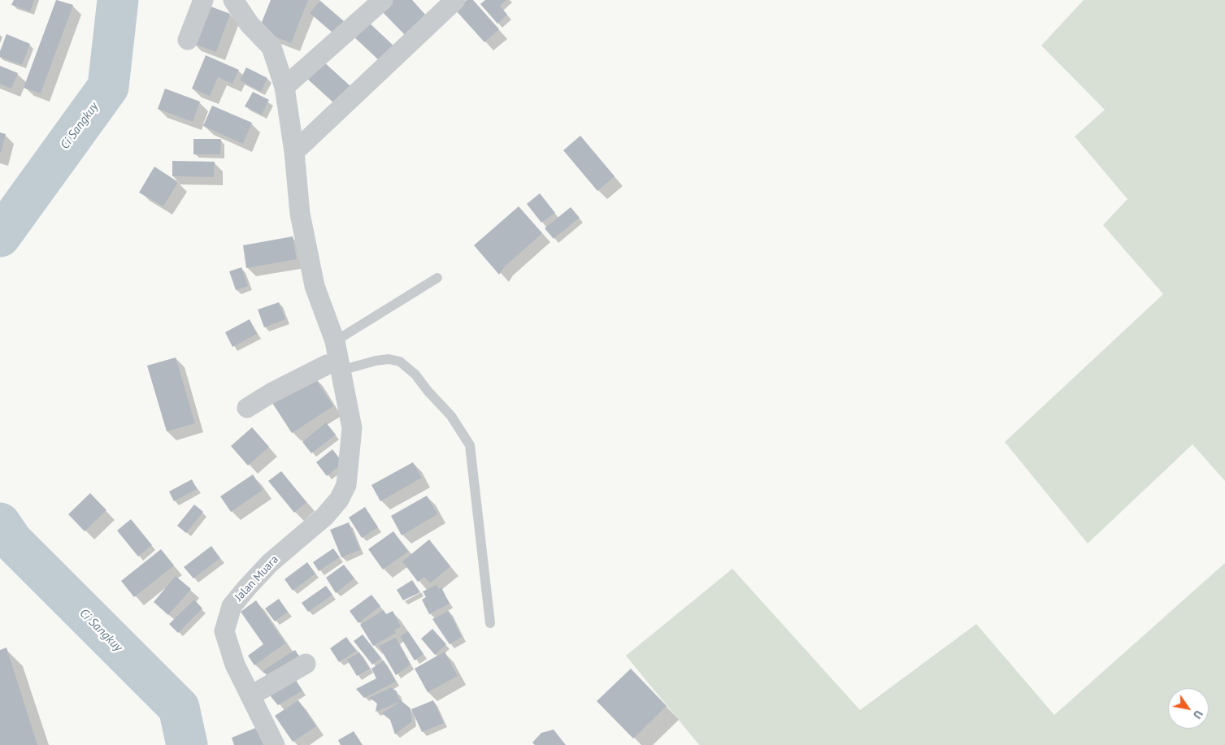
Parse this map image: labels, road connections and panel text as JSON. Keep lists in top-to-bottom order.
{
  "streets": {
    "street": ["Jalan Muara"]
  },
  "water": ["Ci Sangkuy"],
  "north": "bottom right"
}
